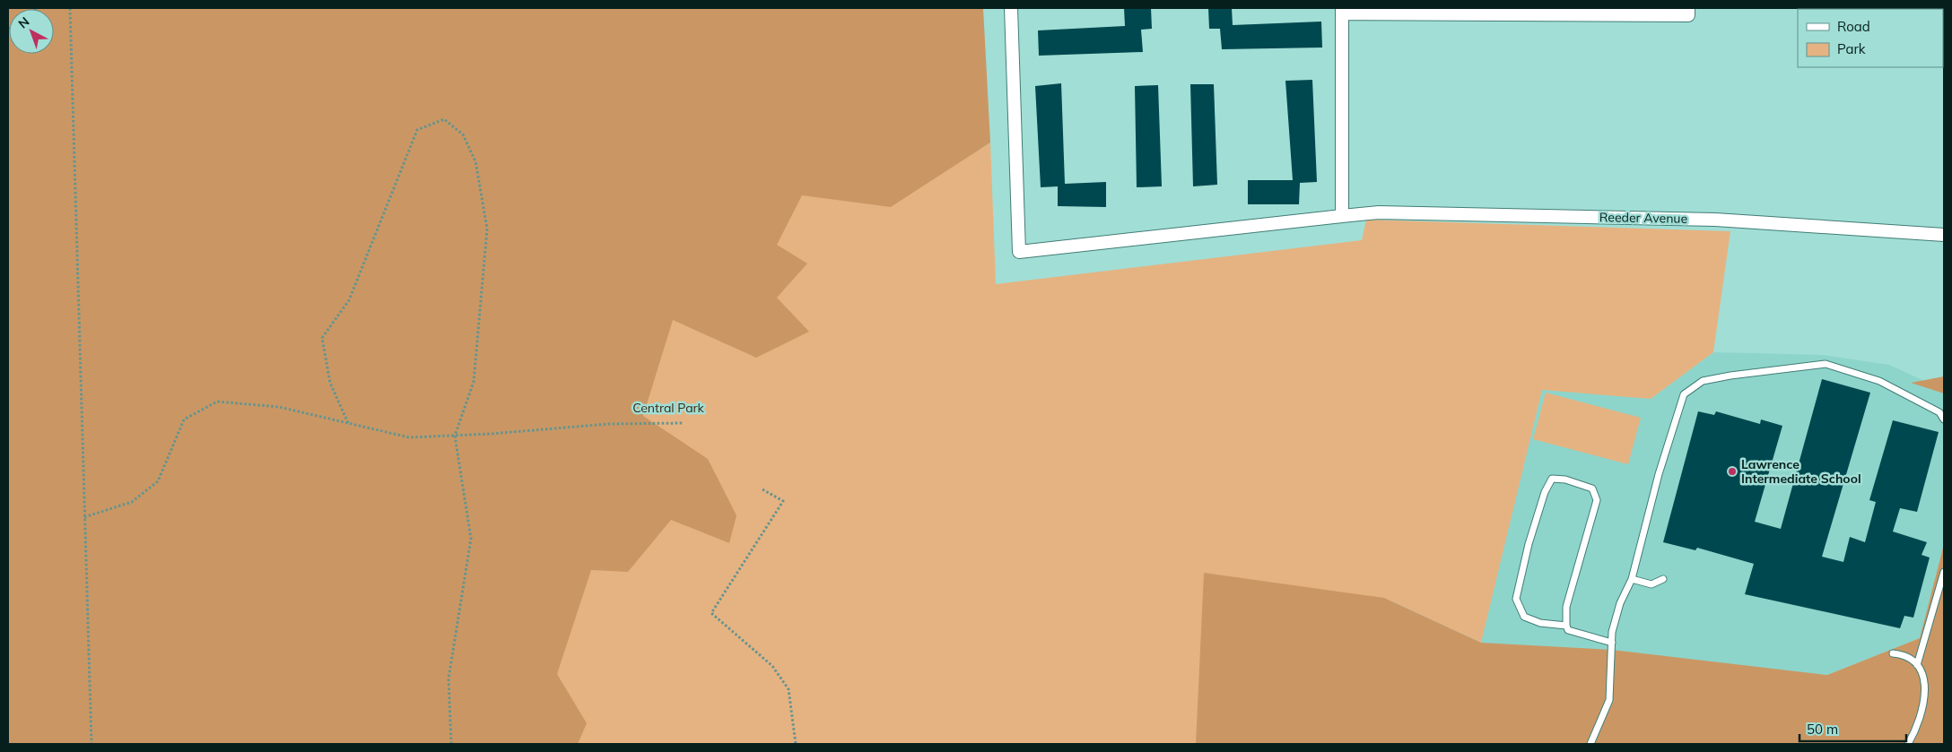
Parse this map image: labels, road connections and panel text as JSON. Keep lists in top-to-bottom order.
{
  "streets": {
    "street": ["Reeder Avenue"]
  },
  "parks": ["Central Park"],
  "places": ["Lawrence Intermediate School"],
  "legend": ["Road", "Park"],
  "scale_bar": "50 m",
  "north": "top left"
}
